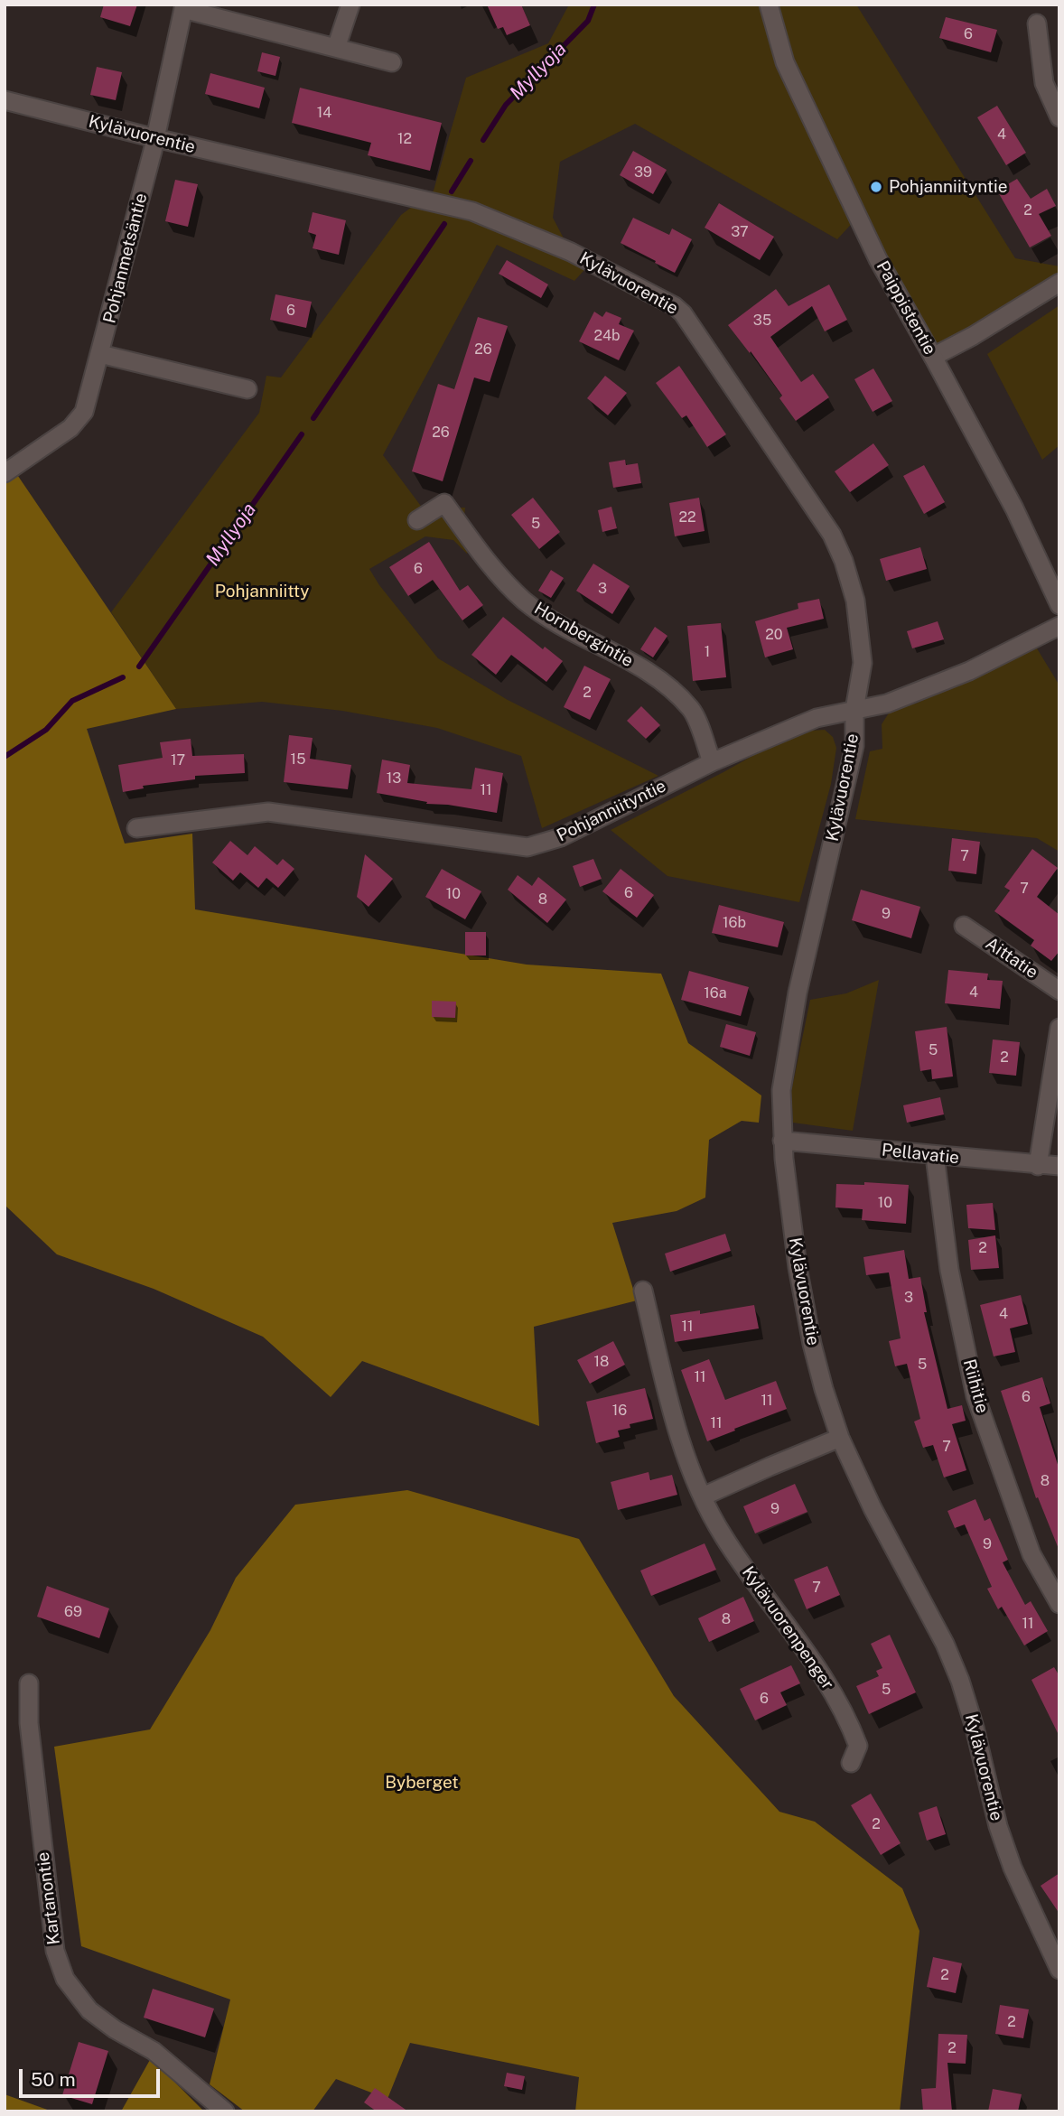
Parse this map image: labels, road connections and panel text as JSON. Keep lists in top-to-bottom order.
{
  "streets": {
    "street": [
      "Kylävuorentie",
      "Pohjanmetsäntie",
      "Paippistentie",
      "Hornbergintie",
      "Pohjanniityntie",
      "Aittatie",
      "Pellavatie",
      "Riihitie",
      "Kylävuorenpenger",
      "Kartanontie"
    ]
  },
  "crossings": [
    ["Kylävuorentie", "Pohjanmetsäntie"],
    ["Kylävuorentie", "Pohjanniityntie"],
    ["Kylävuorentie", "Pellavatie"],
    ["Hornbergintie", "Pohjanniityntie"],
    ["Pellavatie", "Riihitie"]
  ],
  "water": ["Myllyoja"],
  "parks": ["Pohjanniitty", "Byberget"],
  "places": ["Pohjanniityntie"],
  "house_numbers": [
    "6",
    "14",
    "4",
    "12",
    "39",
    "2",
    "37",
    "6",
    "35",
    "24b",
    "26",
    "26",
    "22",
    "5",
    "6",
    "3",
    "20",
    "1",
    "2",
    "15",
    "17",
    "13",
    "11",
    "7",
    "7",
    "6",
    "10",
    "8",
    "9",
    "16b",
    "4",
    "16a",
    "5",
    "2",
    "10",
    "2",
    "3",
    "4",
    "11",
    "18",
    "5",
    "11",
    "6",
    "11",
    "16",
    "11",
    "7",
    "8",
    "9",
    "9",
    "7",
    "69",
    "8",
    "11",
    "5",
    "6",
    "2",
    "2",
    "2",
    "2"
  ],
  "scale_bar": "50 m"
}
